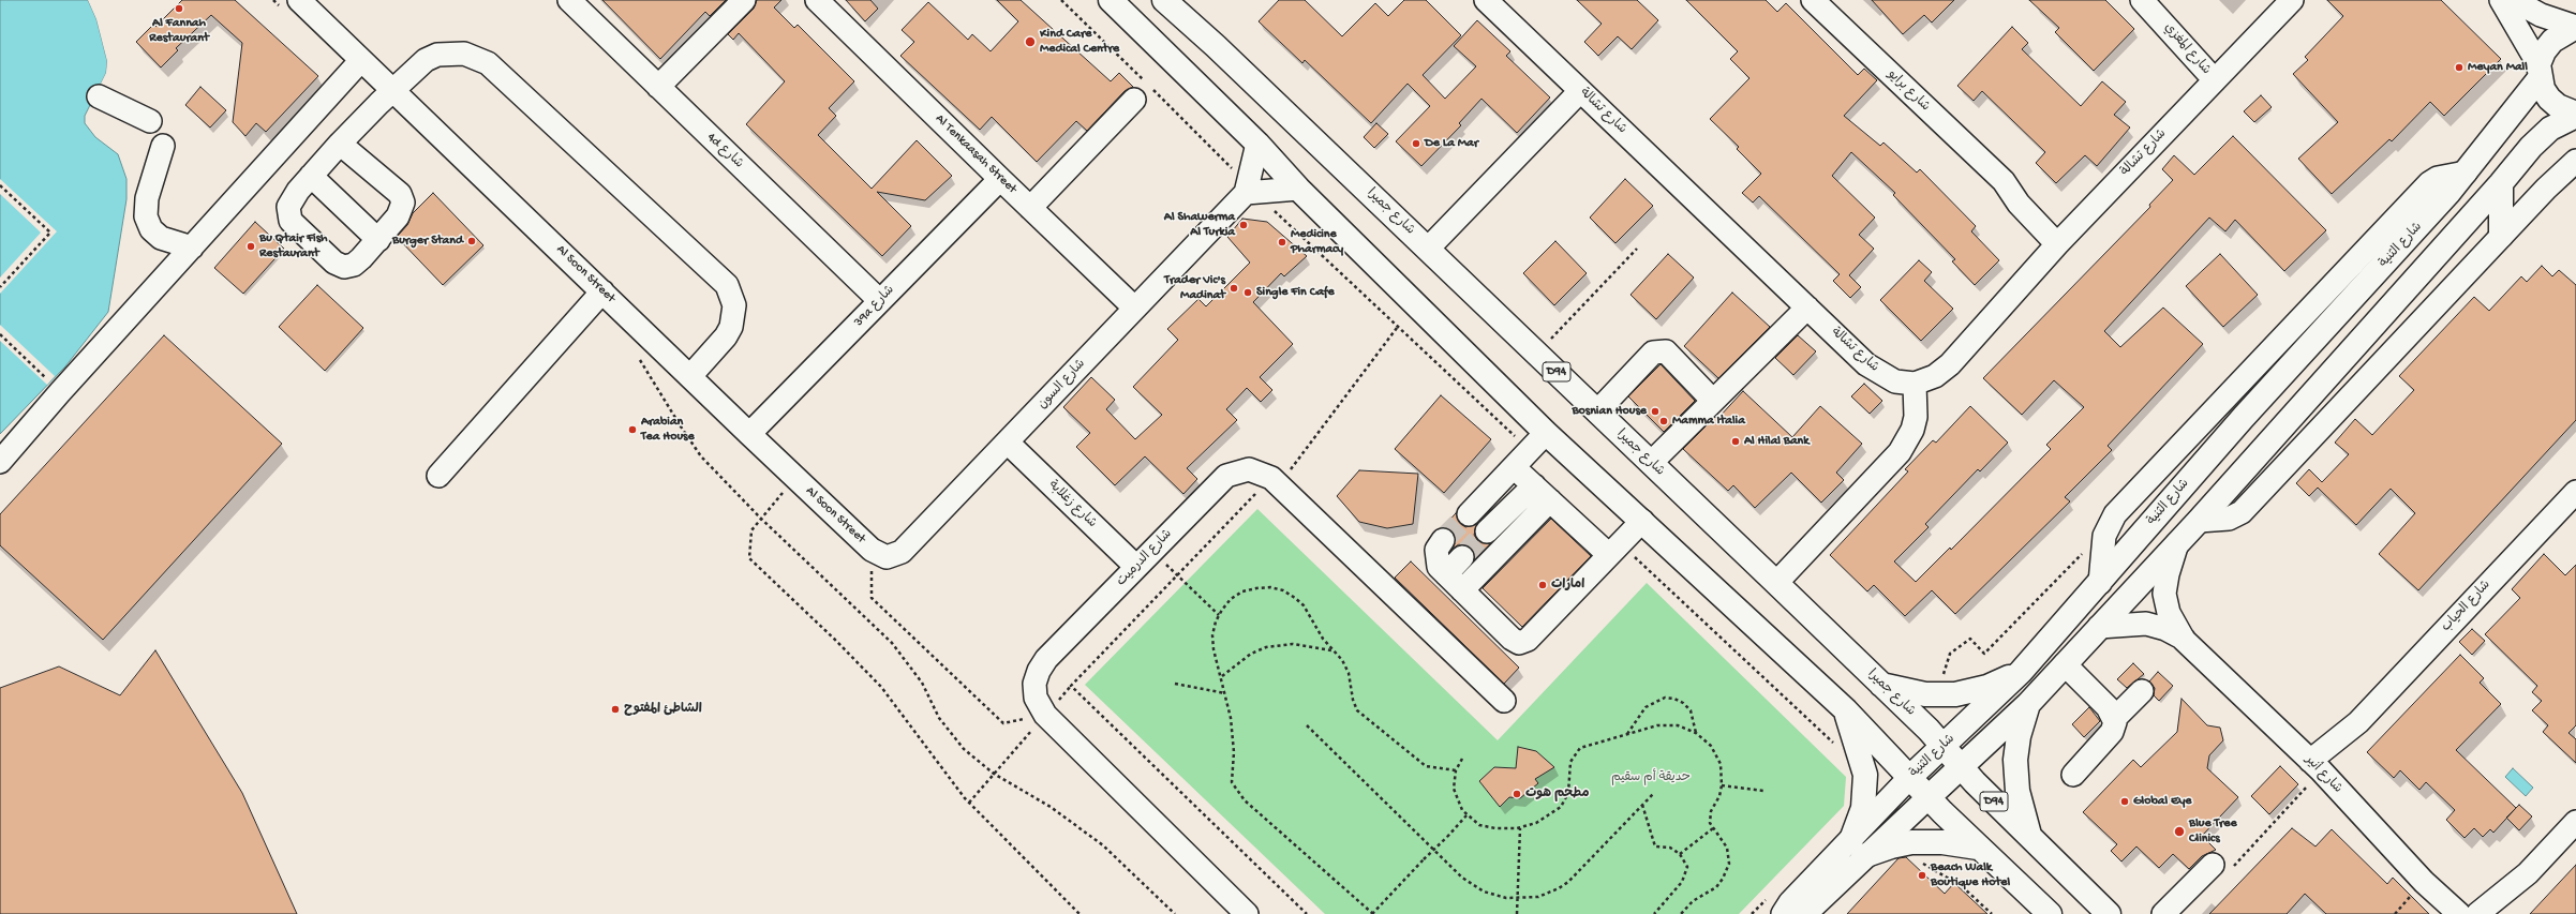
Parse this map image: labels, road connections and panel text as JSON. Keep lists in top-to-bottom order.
{
  "streets": {
    "main road": ["شارع جميرا", "شارع الثنية", "D94"],
    "street": [
      "شارع المغزي",
      "شارع برايو",
      "شارع تشالة",
      "4d شارع",
      "Al Tenkaasah Street",
      "Al Soon Street",
      "39a شارع",
      "شارع السون",
      "شارع زغلابة",
      "شارع الدرميت",
      "شارع الحياب",
      "شارع أنير"
    ]
  },
  "crossings": [
    ["شارع المغزي", "شارع تشالة"],
    ["شارع برايو", "شارع تشالة"],
    ["4d شارع", "39a شارع"],
    ["Al Tenkaasah Street", "39a شارع"],
    ["Al Tenkaasah Street", "شارع السون"],
    ["شارع جميرا", "شارع الثنية"],
    ["شارع الثنية", "شارع أنير"],
    ["Al Soon Street", "39a شارع"],
    ["Al Soon Street", "شارع السون"],
    ["شارع السون", "شارع زغلابة"],
    ["شارع زغلابة", "شارع الدرميت"],
    ["شارع الحياب", "شارع أنير"]
  ],
  "parks": ["حديقة أم سقيم"],
  "places": [
    "Al Fannah Restaurant",
    "Kind Care Medical Centre",
    "Meyan Mall",
    "De La Mar",
    "Al Shawerma Al Turkia",
    "Burger Stand",
    "Medicine Pharmacy",
    "Bu Qtair Fish Restaurant",
    "Trader Vic's Madinat",
    "Single Fin Cafe",
    "Bosnian House",
    "Mamma Italia",
    "Arabian Tea House",
    "Al Hilal Bank",
    "امارات",
    "الشاطئ المفتوح",
    "مطحم هوت",
    "Global Eye",
    "Blue Tree Clinics",
    "Beach Walk Boutique Hotel"
  ]
}
